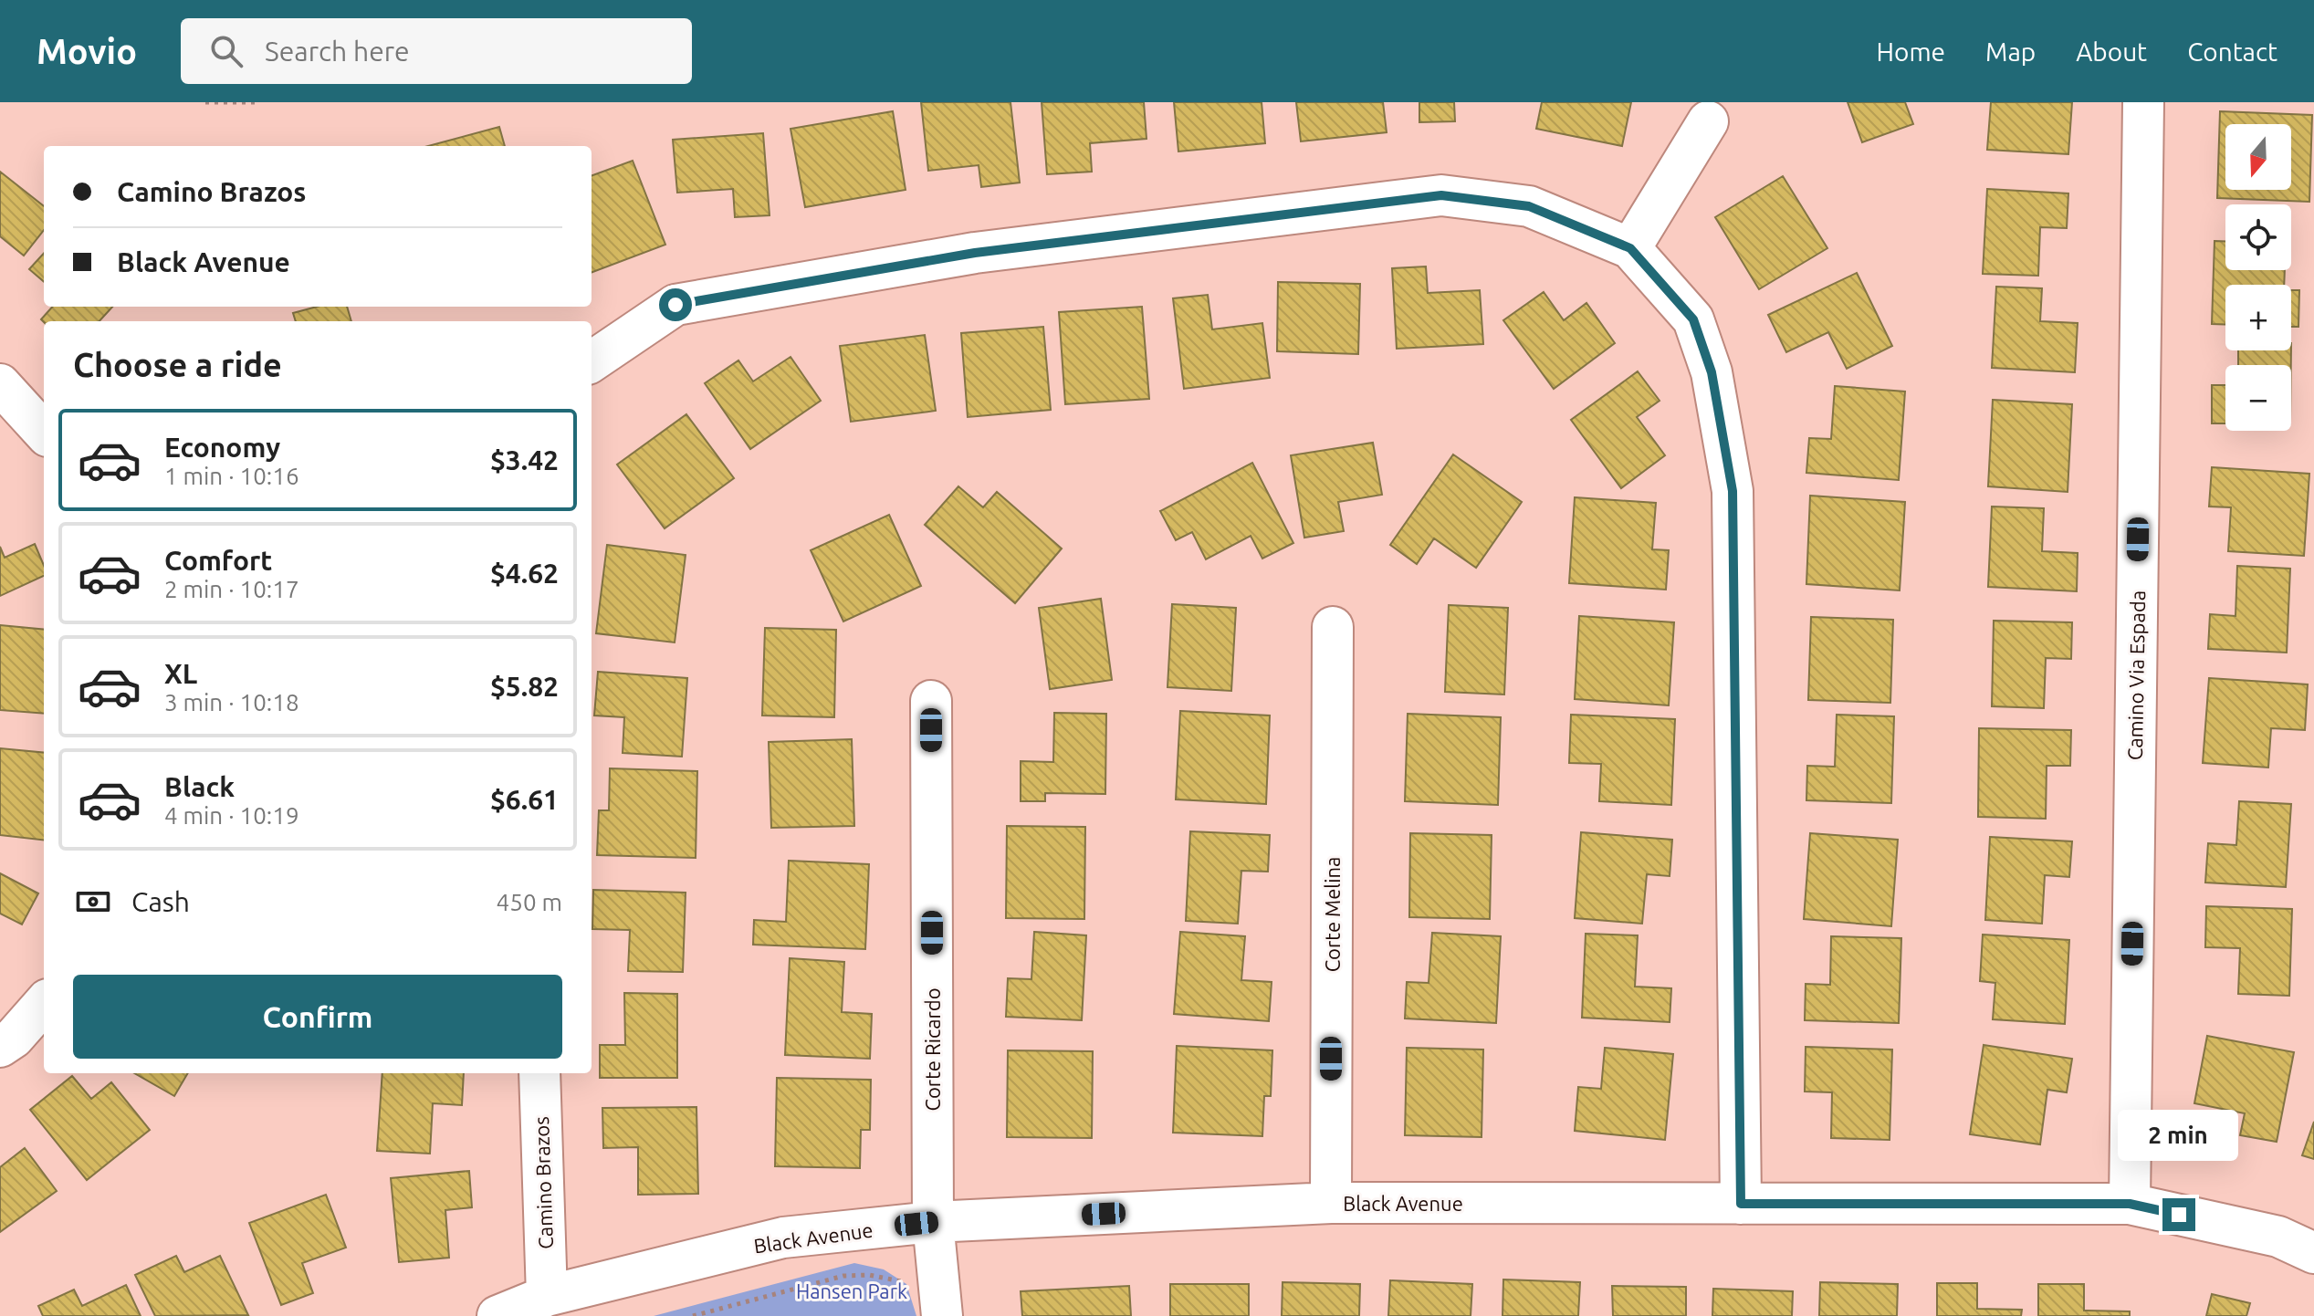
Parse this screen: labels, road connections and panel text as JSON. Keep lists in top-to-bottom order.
{
  "streets": {
    "street": [
      "Camino Via Espada",
      "Corte Melina",
      "Corte Ricardo",
      "Camino Brazos",
      "Black Avenue"
    ]
  },
  "crossings": [
    ["Camino Via Espada", "Black Avenue"],
    ["Corte Melina", "Black Avenue"],
    ["Corte Ricardo", "Black Avenue"],
    ["Camino Brazos", "Black Avenue"]
  ],
  "parks": ["Hansen Park"],
  "north": "bottom",
  "page": {
    "header": "Movio",
    "search": "Search here",
    "nav": [
      "Home",
      "Map",
      "About",
      "Contact"
    ],
    "map_buttons": ["+", "−"],
    "banner": ["Camino Brazos", "Black Avenue"],
    "heading": "Choose a ride",
    "list": [
      {
        "name": "Economy",
        "note": "1 min · 10:16",
        "value": "$3.42"
      },
      {
        "name": "Comfort",
        "note": "2 min · 10:17",
        "value": "$4.62"
      },
      {
        "name": "XL",
        "note": "3 min · 10:18",
        "value": "$5.82"
      },
      {
        "name": "Black",
        "note": "4 min · 10:19",
        "value": "$6.61"
      }
    ],
    "pay": ["Cash", "450 m"],
    "buttons": "Confirm",
    "bubble": "2 min"
  }
}
